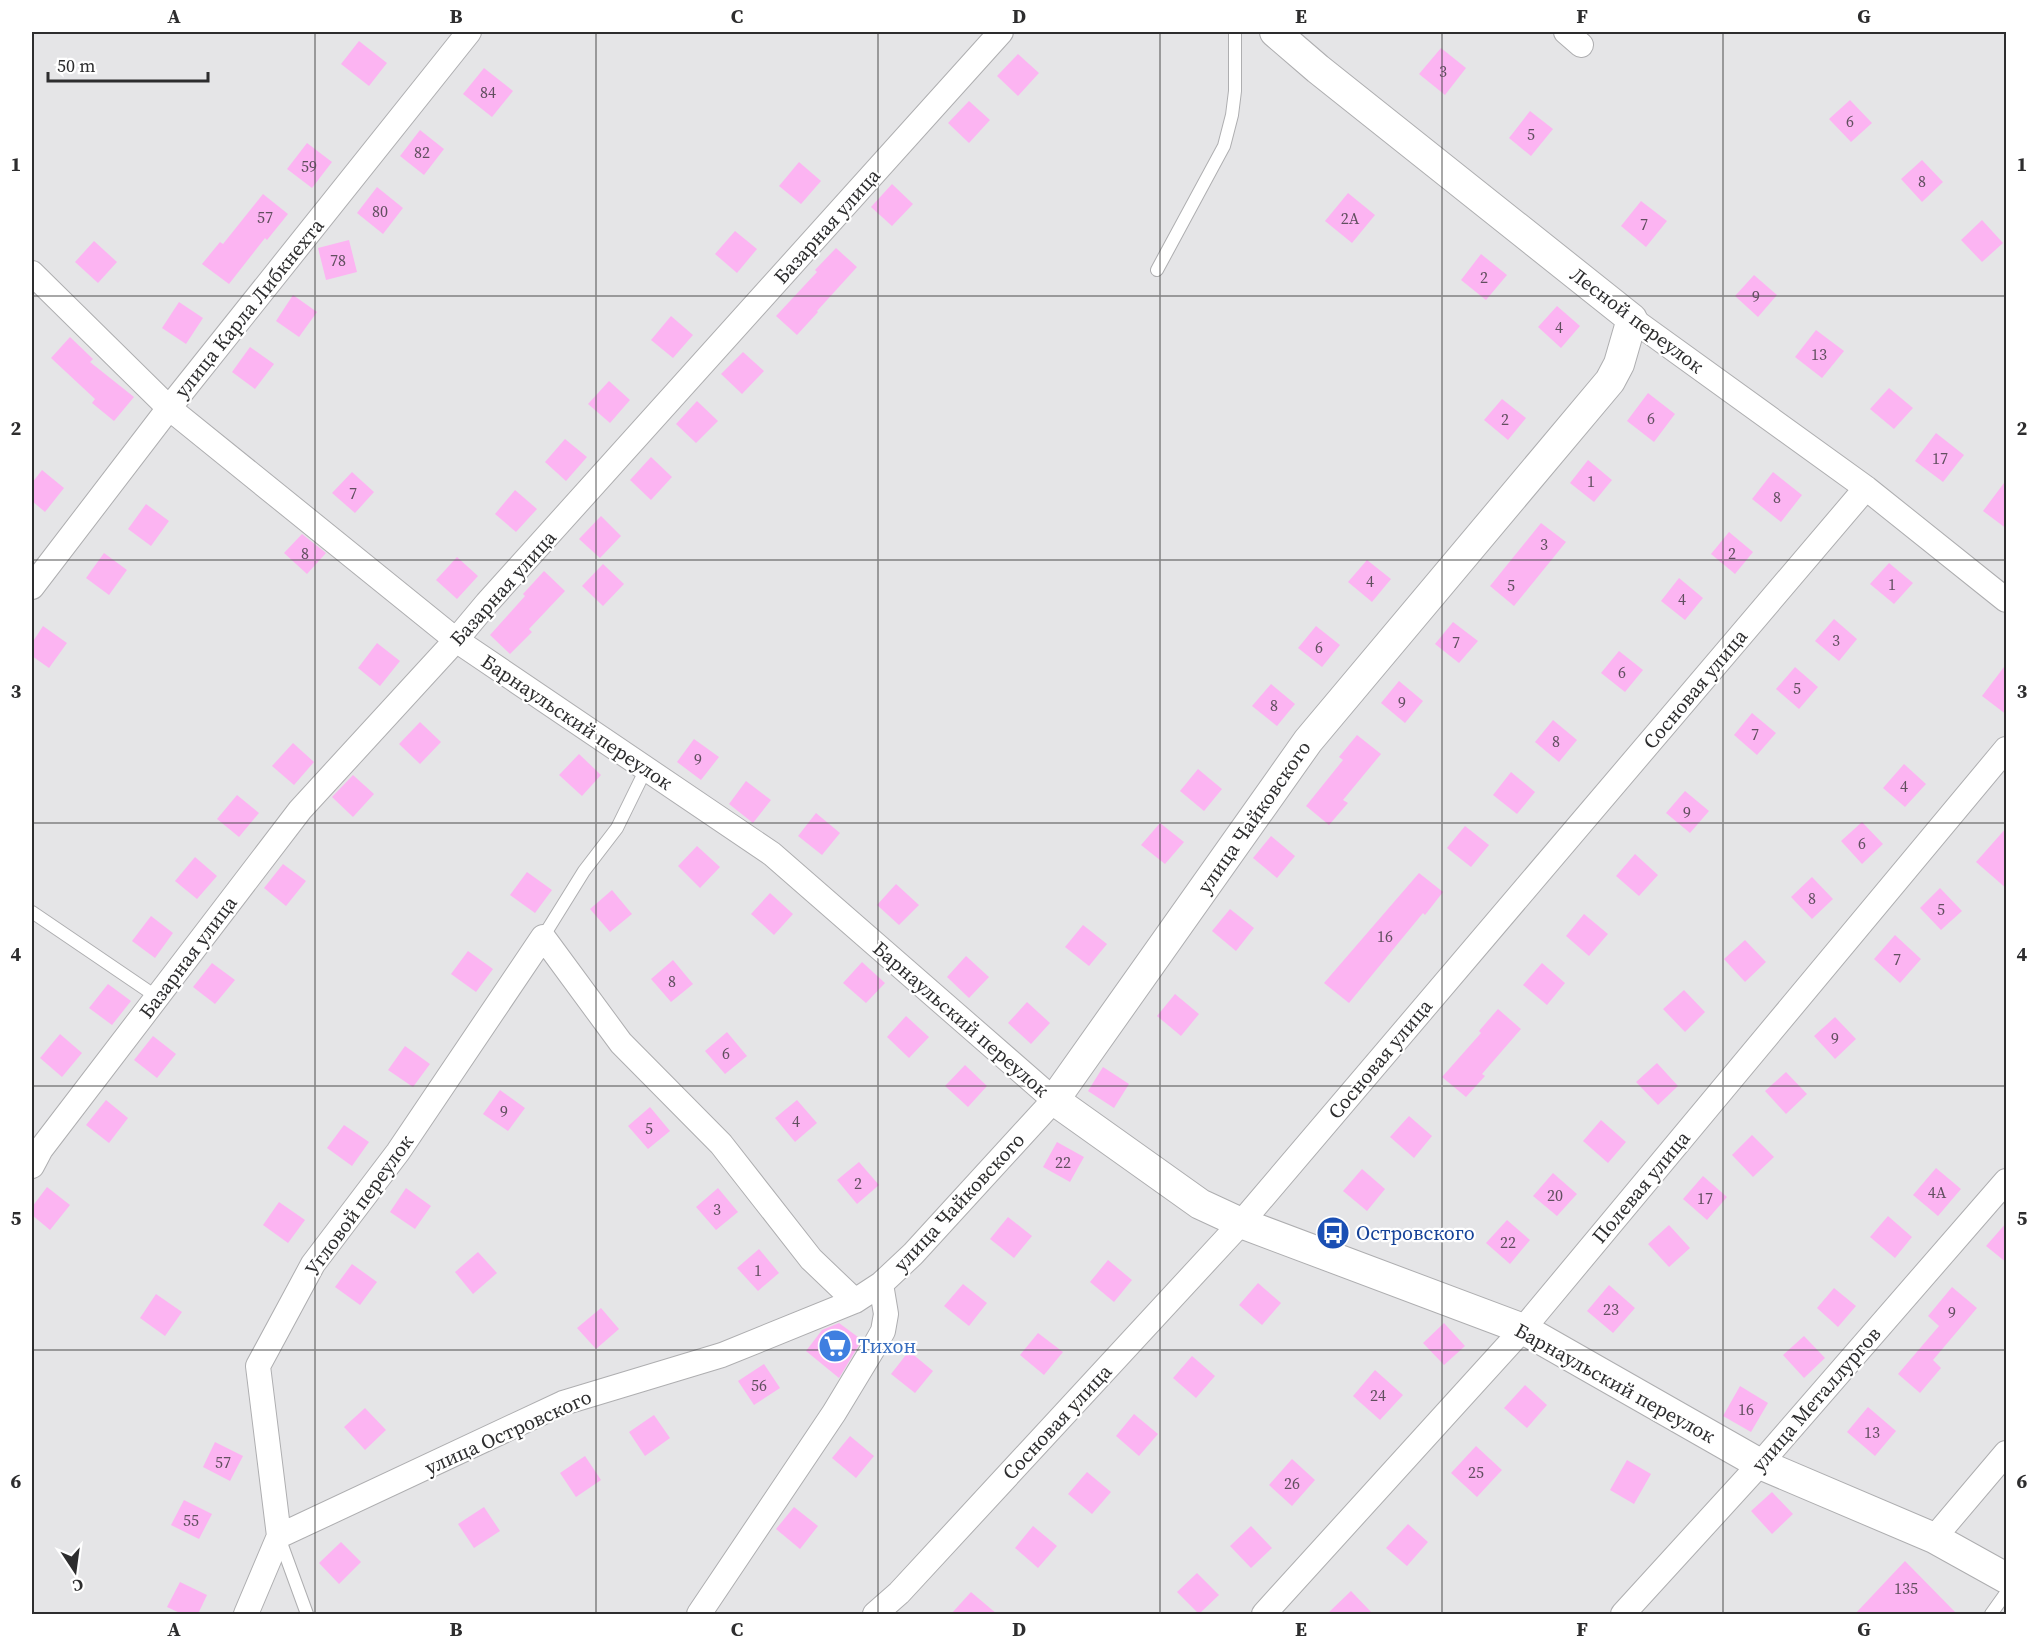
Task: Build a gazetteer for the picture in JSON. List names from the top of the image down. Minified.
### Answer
{"streets":{"street":["Базарная улица","улица Карла Либкнехта","Лесной переулок","Сосновая улица","Барнаульский переулок","улица Чайковского","Полевая улица","Угловой переулок","улица Металлургов","улица Островского"]},"crossings":[["Базарная улица","Барнаульский переулок"],["улица Карла Либкнехта","Барнаульский переулок"],["Лесной переулок","Сосновая улица"],["Лесной переулок","улица Чайковского"],["Сосновая улица","Барнаульский переулок"],["Барнаульский переулок","улица Чайковского"],["Барнаульский переулок","Полевая улица"],["Барнаульский переулок","Угловой переулок"],["Барнаульский переулок","улица Металлургов"],["улица Чайковского","улица Островского"],["Угловой переулок","улица Островского"]],"places":{"bus stop":["Островского"],"supermarket":["Тихон"]},"house_numbers":["3","84","6","5","82","59","8","80","57","2А","7","78","2","9","4","13","6","2","17","1","7","8","3","8","2","4","1","5","4","3","7","6","6","5","9","8","7","8","9","4","9","6","8","5","16","7","8","9","6","9","4","5","22","2","4А","20","17","3","22","1","23","9","56","24","16","13","57","25","26","55","135"],"scale_bar":"50 m","north":"bottom","grid":{"columns":["A","B","C","D","E","F","G"],"rows":["1","2","3","4","5","6"]}}
